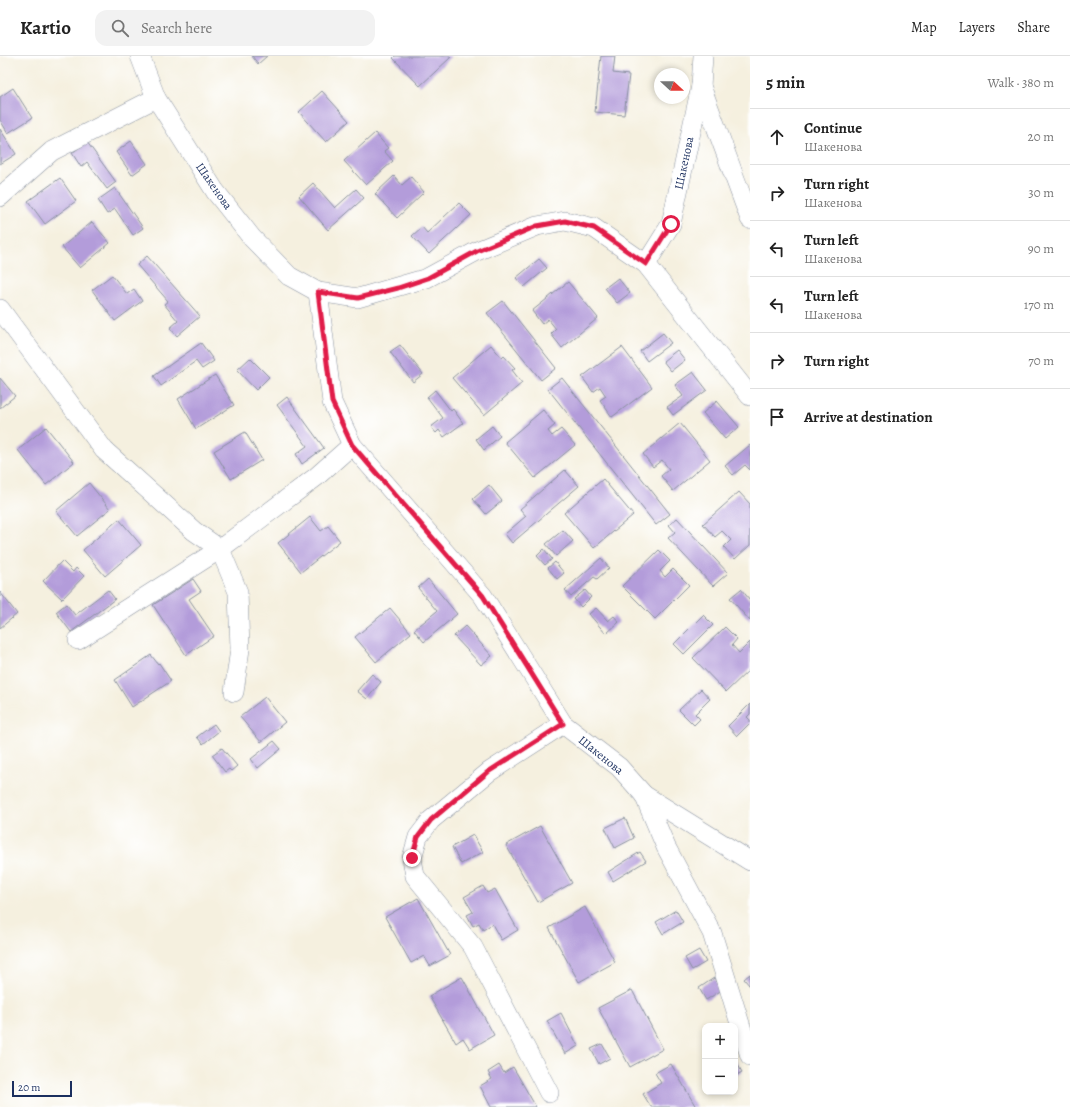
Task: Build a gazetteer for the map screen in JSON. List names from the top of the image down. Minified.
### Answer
{"streets":{"street":["Шакенова"]},"scale_bar":"20 m","north":"right","page":{"header":"Kartio","search":"Search here","nav":["Map","Layers","Share"],"heading":["5 min","Walk · 380 m"],"list":[["Continue","Шакенова","20 m"],["Turn right","Шакенова","30 m"],["Turn left","Шакенова","90 m"],["Turn left","Шакенова","170 m"],["Turn right","70 m"],"Arrive at destination"],"map_buttons":["+","−"],"scale":"20 m"}}
